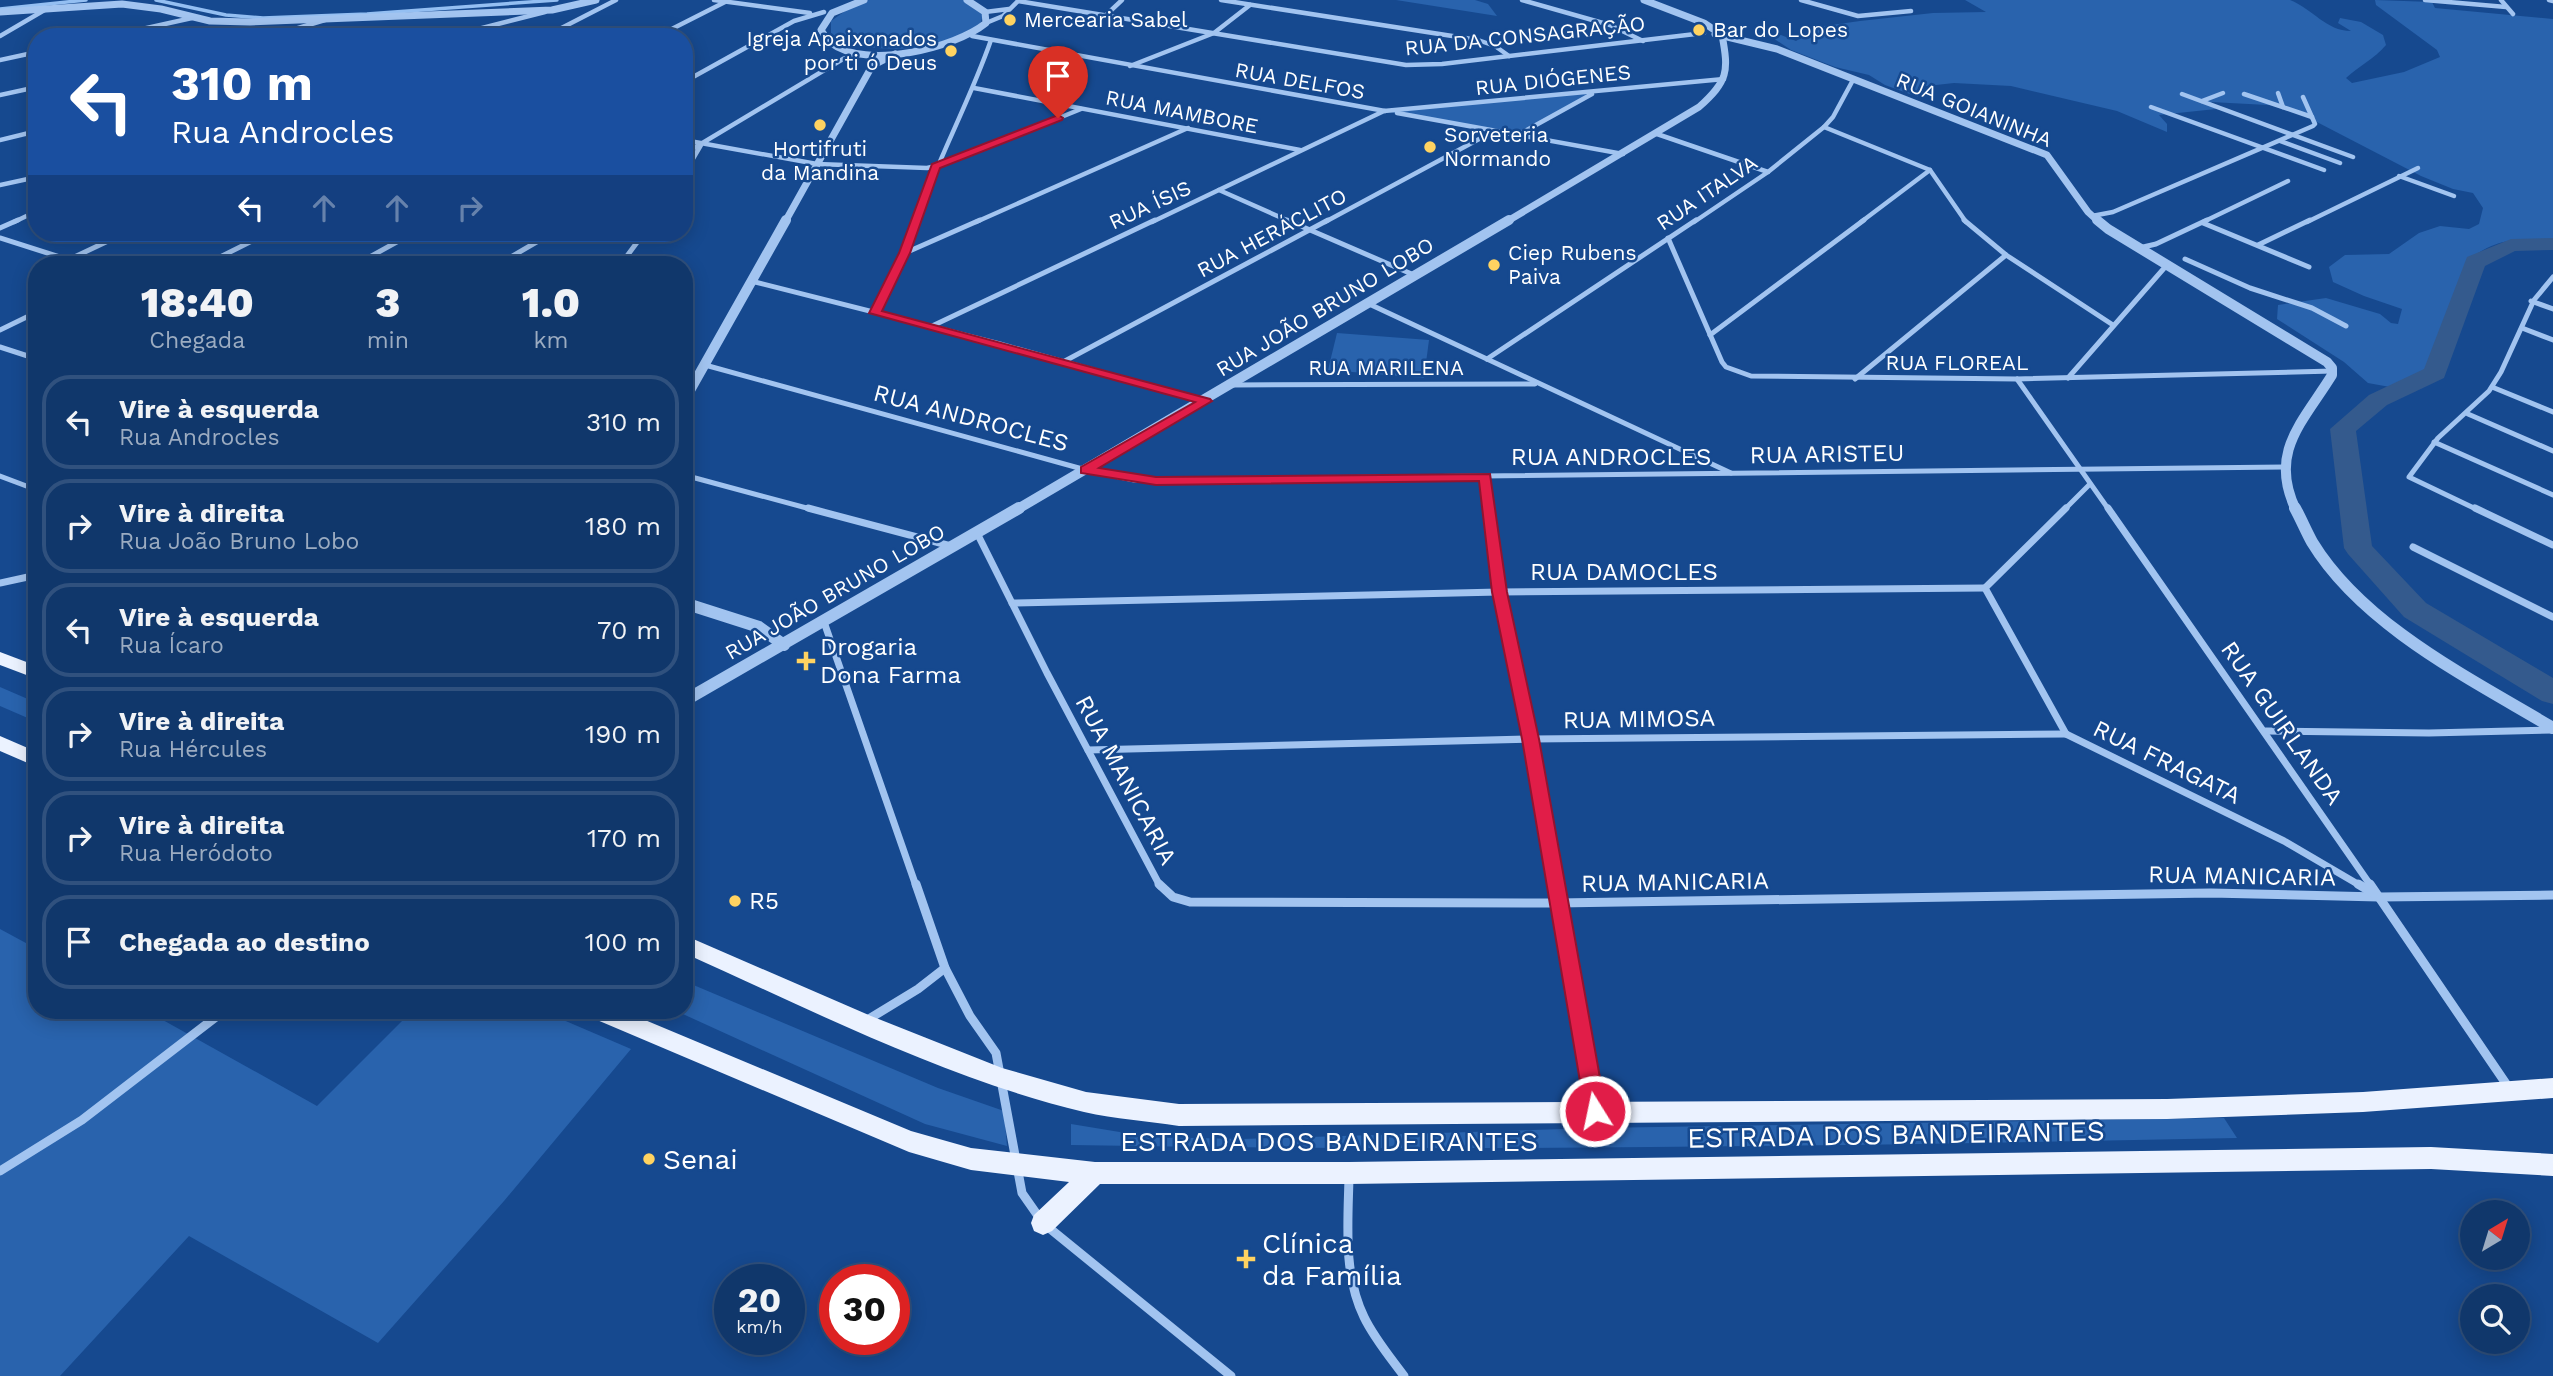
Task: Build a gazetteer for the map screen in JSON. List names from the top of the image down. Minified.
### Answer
{"streets":{"main road":["ESTRADA DOS BANDEIRANTES"],"street":["RUA DA CONSAGRAÇÃO","RUA DIÓGENES","RUA DELFOS","RUA GOIANINHA","RUA MAMBORE","RUA ITALVA","RUA ÍSIS","RUA HERÁCLITO","RUA JOÃO BRUNO LOBO","RUA FLOREAL","RUA MARILENA","RUA ANDROCLES","RUA ARISTEU","RUA DAMOCLES","RUA MIMOSA","RUA GUIRLANDA","RUA FRAGATA","RUA MANICARIA"]},"crossings":[["RUA DA CONSAGRAÇÃO","RUA GOIANINHA"],["RUA DIÓGENES","RUA DELFOS"],["RUA DIÓGENES","RUA ÍSIS"],["RUA DIÓGENES","RUA JOÃO BRUNO LOBO"],["RUA DELFOS","RUA ÍSIS"],["RUA DELFOS","RUA HERÁCLITO"],["RUA DELFOS","RUA JOÃO BRUNO LOBO"],["RUA GOIANINHA","RUA ITALVA"],["RUA GOIANINHA","RUA FLOREAL"],["RUA MAMBORE","RUA ÍSIS"],["RUA ITALVA","RUA FLOREAL"],["RUA ITALVA","RUA ARISTEU"],["RUA JOÃO BRUNO LOBO","RUA MARILENA"],["RUA JOÃO BRUNO LOBO","RUA ANDROCLES"],["RUA JOÃO BRUNO LOBO","RUA ARISTEU"],["RUA JOÃO BRUNO LOBO","RUA MANICARIA"],["RUA FLOREAL","RUA GUIRLANDA"],["RUA MARILENA","RUA ARISTEU"],["RUA ANDROCLES","RUA ARISTEU"],["RUA ARISTEU","RUA GUIRLANDA"],["RUA DAMOCLES","RUA FRAGATA"],["RUA DAMOCLES","RUA MANICARIA"],["RUA MIMOSA","RUA FRAGATA"],["RUA MIMOSA","RUA MANICARIA"],["RUA GUIRLANDA","RUA FRAGATA"],["RUA GUIRLANDA","RUA MANICARIA"],["RUA GUIRLANDA","ESTRADA DOS BANDEIRANTES"],["RUA FRAGATA","RUA MANICARIA"]],"places":{"other":["Mercearia Sabel","Bar do Lopes","Igreja Apaixonados por ti ó Deus","Hortifruti da Mandina","Sorveteria Normando","Ciep Rubens Paiva","R5","Senai"],"health":["Drogaria Dona Farma","Clínica da Família"]},"north":"top right","page":{"turn":["310 m","Rua Androcles"],"eta":["18:40","Chegada","3","min","1.0","km"],"list":[{"name":"Vire à esquerda","note":"Rua Androcles","value":"310 m"},{"name":"Vire à direita","note":"Rua João Bruno Lobo","value":"180 m"},{"name":"Vire à esquerda","note":"Rua Ícaro","value":"70 m"},{"name":"Vire à direita","note":"Rua Hércules","value":"190 m"},{"name":"Vire à direita","note":"Rua Heródoto","value":"170 m"},{"name":"Chegada ao destino","value":"100 m"}],"speed":"20 km/h","limit":"30"}}
